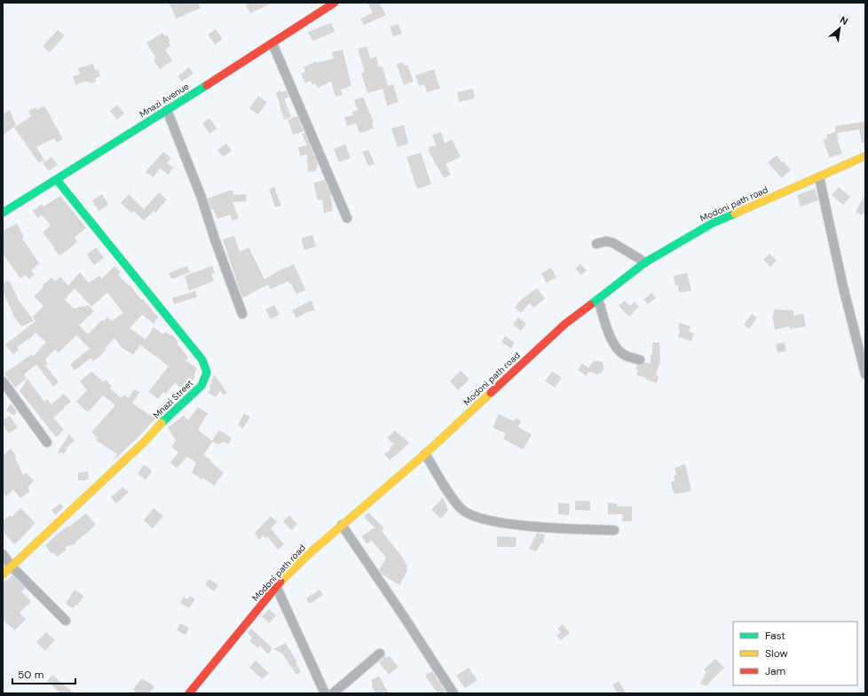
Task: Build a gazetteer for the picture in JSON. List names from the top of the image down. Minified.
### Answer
{"streets":{"street":["Mnazi Avenue","Modoni path road","Mnazi Street"]},"crossings":[["Mnazi Avenue","Mnazi Street"]],"legend":["Fast","Slow","Jam"],"scale_bar":"50 m","north":"top right"}
